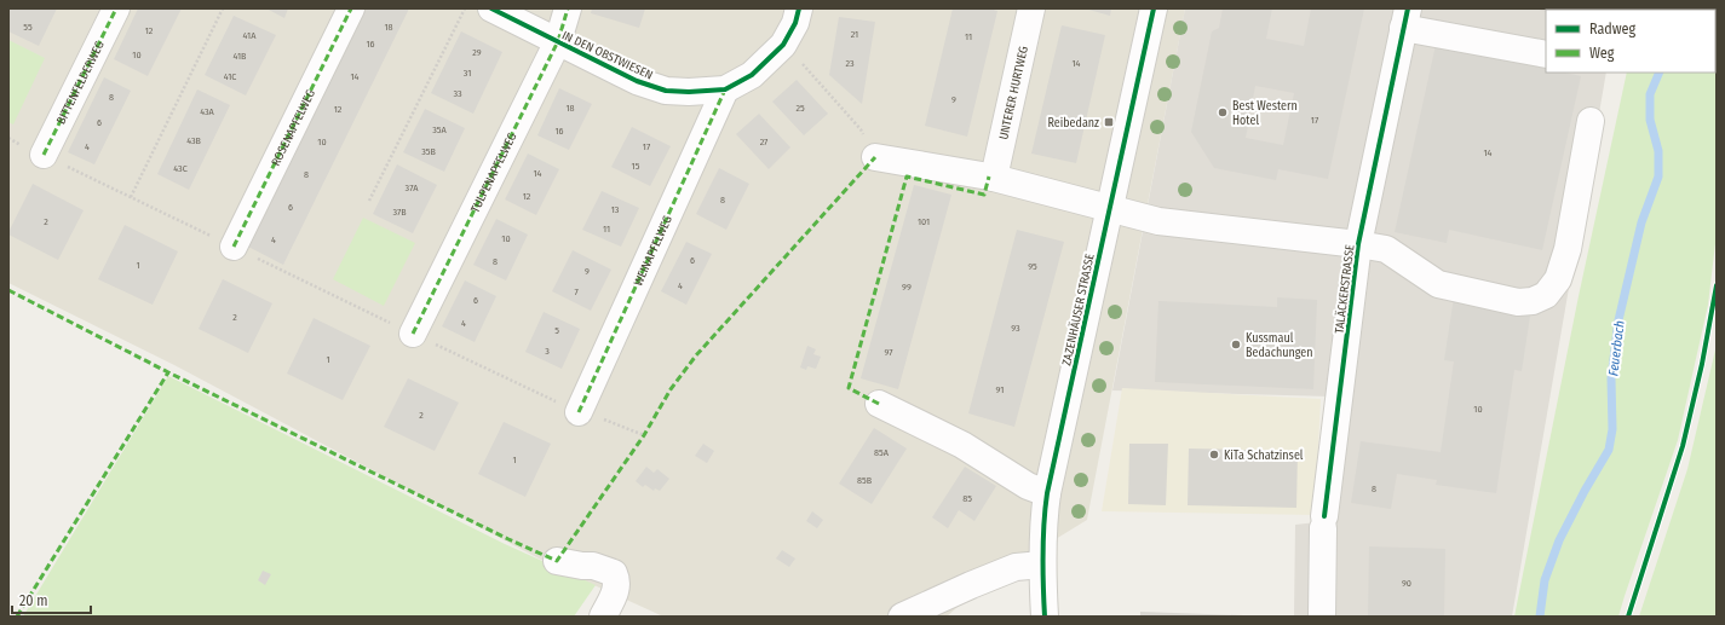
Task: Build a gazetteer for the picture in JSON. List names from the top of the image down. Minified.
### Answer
{"streets":{"street":["IN DEN OBSTWIESEN","BITTENFELDERWEG","UNTERER HURTWEG","ROSENAPFELWEG","TULPENAPFELWEG","WEINAPFELWEG","TALÄCKERSTRASSE","ZAZENHÄUSER STRASSE"]},"crossings":[["IN DEN OBSTWIESEN","TULPENAPFELWEG"],["IN DEN OBSTWIESEN","WEINAPFELWEG"],["TALÄCKERSTRASSE","ZAZENHÄUSER STRASSE"]],"water":["Feuerbach"],"places":{"other":["Best Western Hotel","Kussmaul Bedachungen","KiTa Schatzinsel"],"transit":["Reibedanz"]},"house_numbers":["55","18","12","21","41A","11","16","29","10","41B","23","14","31","41C","14","33","8","9","18","25","12","43A","17","6","35A","16","43B","10","27","4","17","35B","14","15","43C","14","8","37A","12","8","6","13","37B","2","101","11","10","4","6","8","1","95","9","4","99","7","6","2","4","93","5","3","97","1","91","10","2","85A","1","85B","8","85","90"],"legend":["Radweg","Weg"],"scale_bar":"20 m"}
